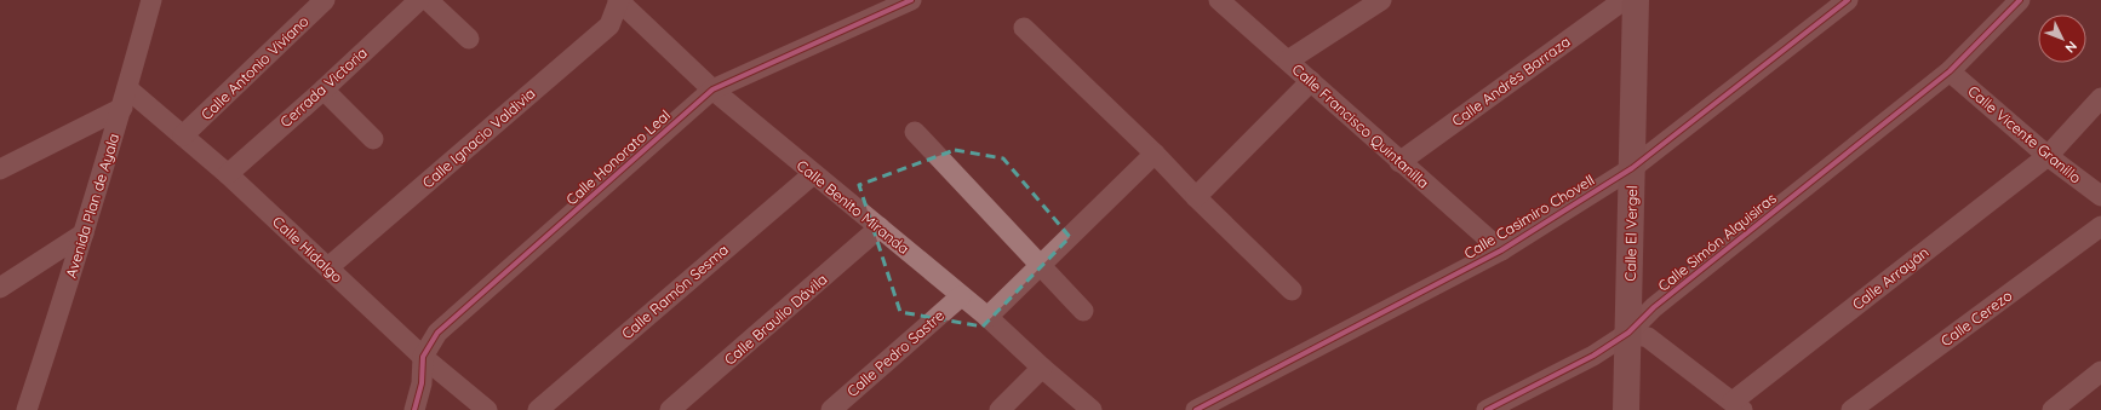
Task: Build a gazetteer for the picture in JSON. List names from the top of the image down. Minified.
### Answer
{"streets":{"street":["Calle Antonio Viviano","Calle Andrés Barraza","Cerrada Victoria","Calle Francisco Quintanilla","Calle Vicente Granillo","Calle Ignacio Valdivia","Calle Honorato Leal","Avenida Plan de Ayala","Calle Benito Miranda","Calle Casimiro Chovell","Calle El Vergel","Calle Simón Alquisiras","Calle Hidalgo","Calle Arrayán","Calle Ramón Sesma","Calle Cerezo","Calle Braulio Dávila","Calle Pedro Sastre"]},"crossings":[["Calle Antonio Viviano","Calle Hidalgo"],["Calle Andrés Barraza","Calle Francisco Quintanilla"],["Cerrada Victoria","Calle Hidalgo"],["Calle Francisco Quintanilla","Calle Casimiro Chovell"],["Calle Vicente Granillo","Calle Simón Alquisiras"],["Calle Vicente Granillo","Calle Arrayán"],["Calle Ignacio Valdivia","Calle Benito Miranda"],["Calle Ignacio Valdivia","Calle Hidalgo"],["Calle Honorato Leal","Calle Benito Miranda"],["Calle Honorato Leal","Calle Hidalgo"],["Avenida Plan de Ayala","Calle Hidalgo"],["Calle Benito Miranda","Calle Ramón Sesma"],["Calle Benito Miranda","Calle Braulio Dávila"],["Calle Benito Miranda","Calle Pedro Sastre"],["Calle Casimiro Chovell","Calle El Vergel"],["Calle El Vergel","Calle Simón Alquisiras"]],"north":"bottom right"}
